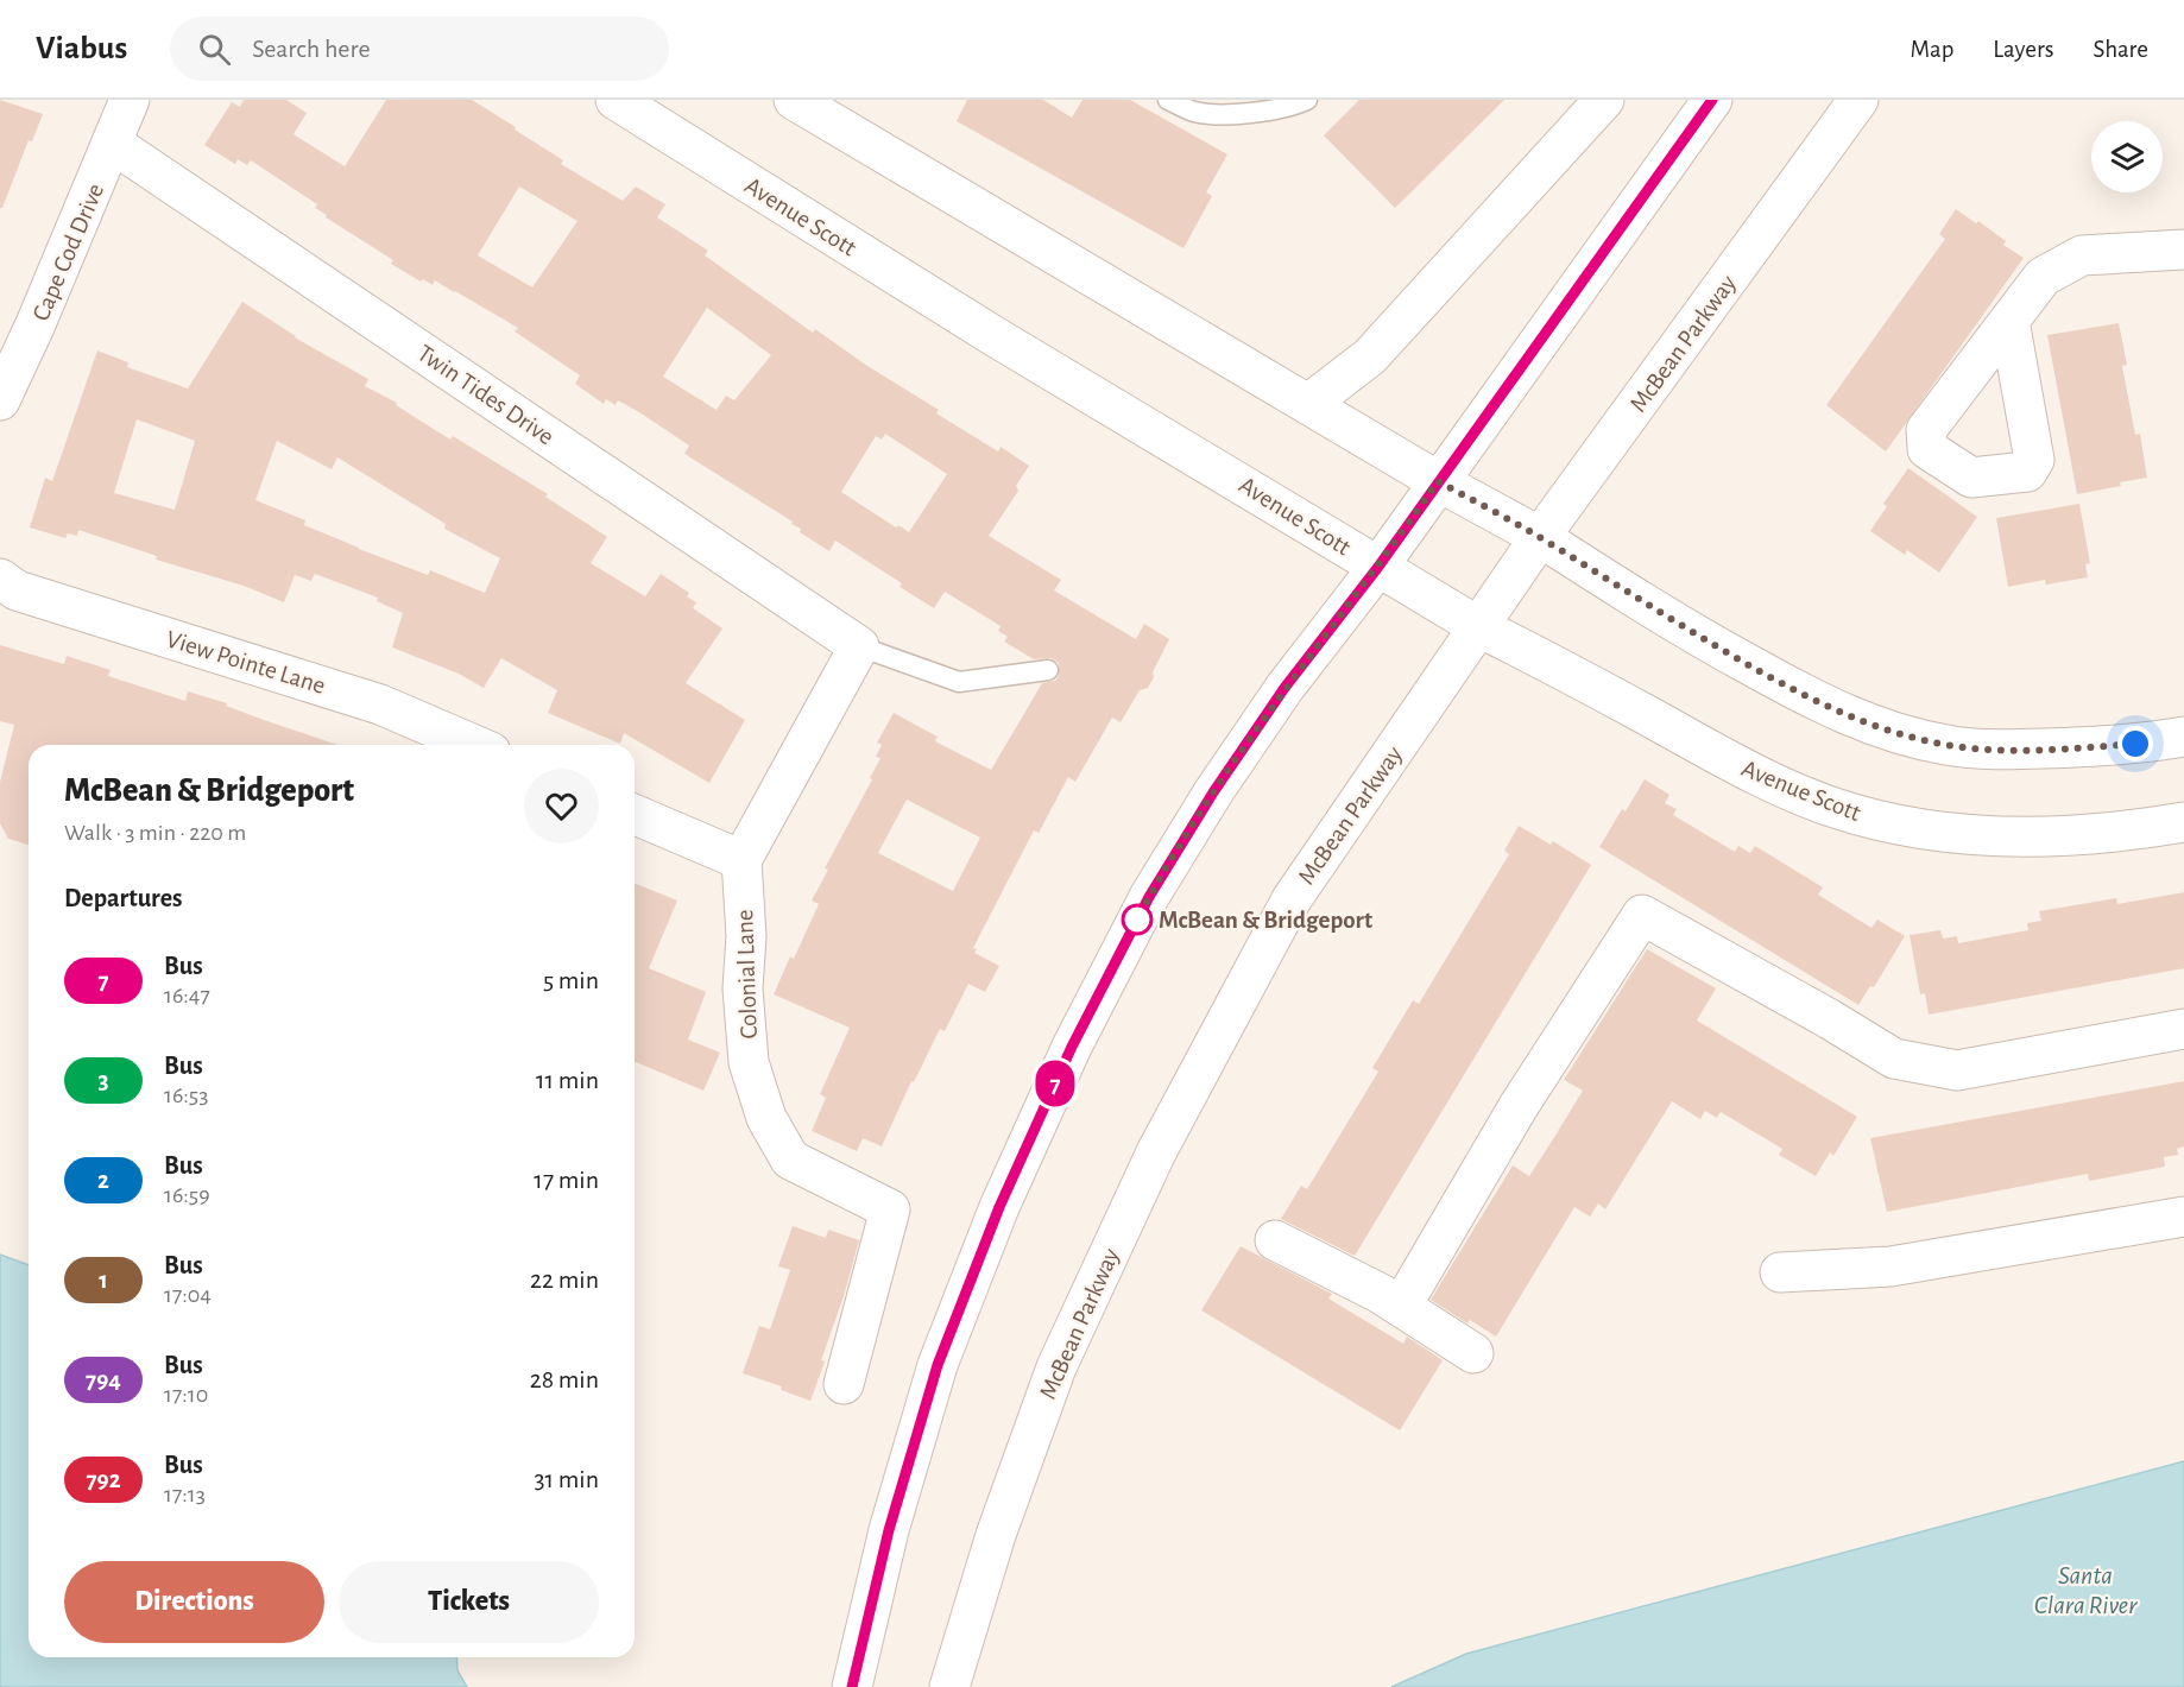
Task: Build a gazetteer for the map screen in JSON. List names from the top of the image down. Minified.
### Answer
{"streets":{"street":["Avenue Scott","Cape Cod Drive","McBean Parkway","Twin Tides Drive","View Pointe Lane","Colonial Lane"]},"crossings":[["Avenue Scott","McBean Parkway"],["Cape Cod Drive","Twin Tides Drive"]],"water":["Santa Clara River"],"places":["McBean & Bridgeport"],"lines":["bus line 7"],"page":{"header":"Viabus","search":"Search here","nav":["Map","Layers","Share"],"on_map":"7","heading":[["McBean & Bridgeport","Walk · 3 min · 220 m"],"Departures"],"list":[{"mark":"7","name":"Bus","note":"16:47","value":"5 min"},{"mark":"3","name":"Bus","note":"16:53","value":"11 min"},{"mark":"2","name":"Bus","note":"16:59","value":"17 min"},{"mark":"1","name":"Bus","note":"17:04","value":"22 min"},{"mark":"794","name":"Bus","note":"17:10","value":"28 min"},{"mark":"792","name":"Bus","note":"17:13","value":"31 min"}],"buttons":["Directions","Tickets"]}}
